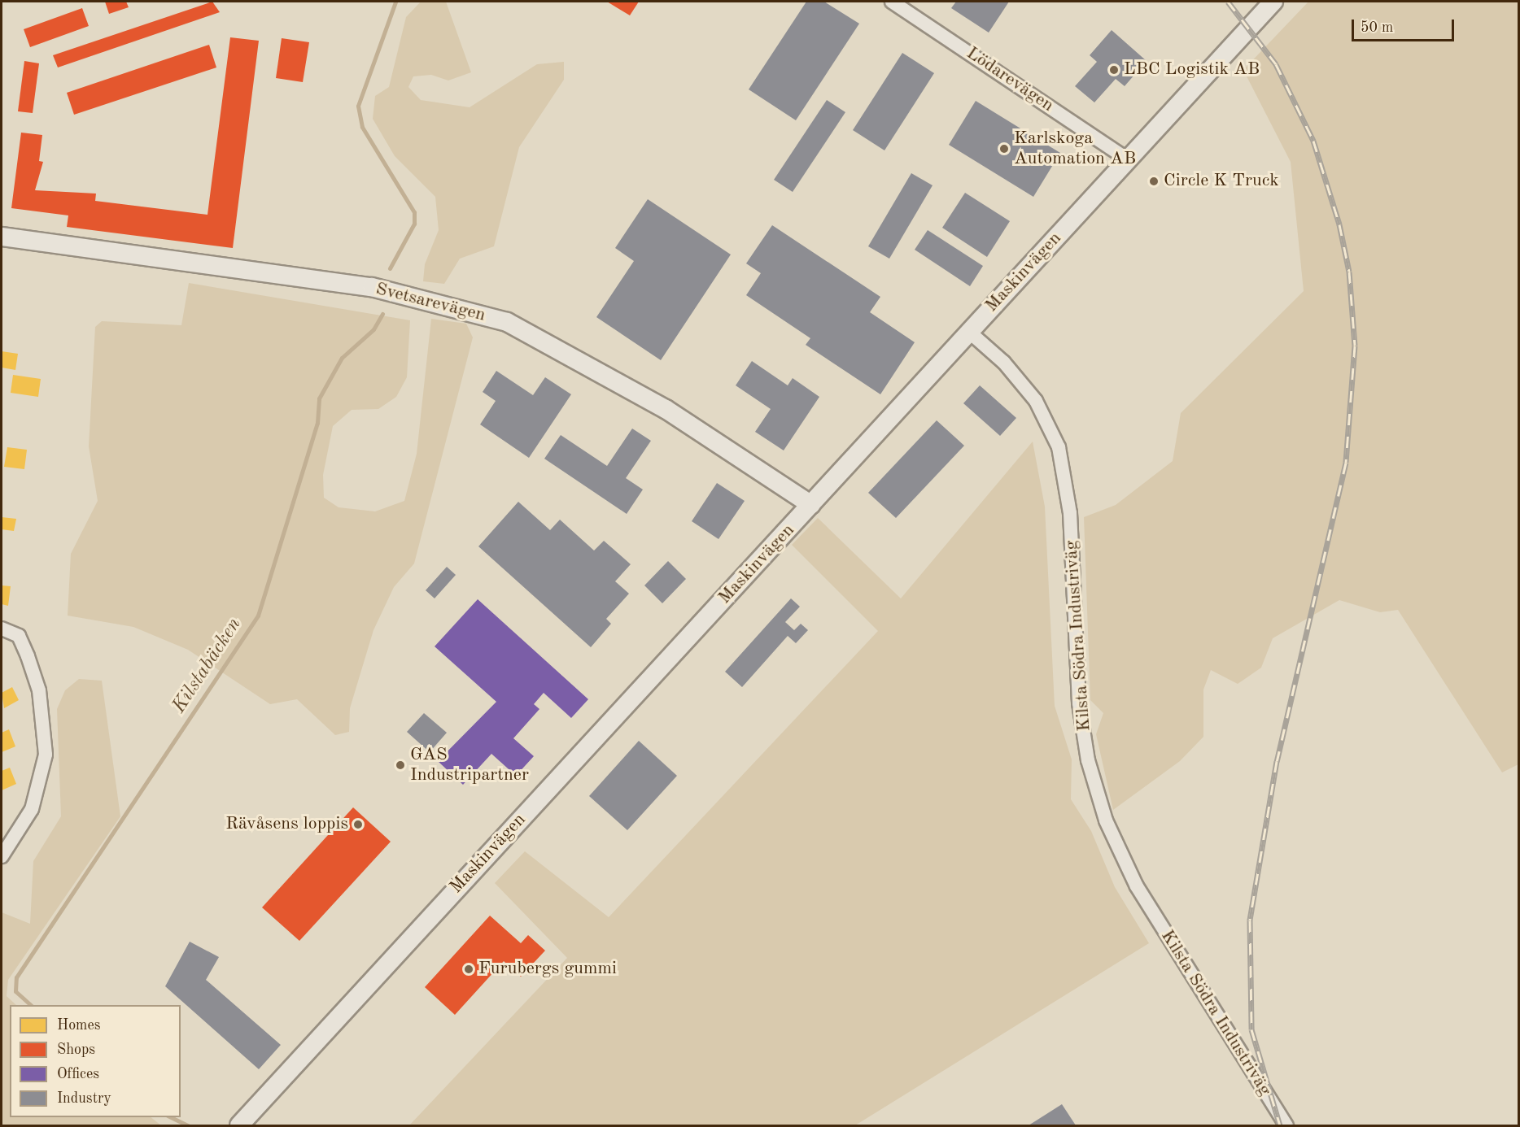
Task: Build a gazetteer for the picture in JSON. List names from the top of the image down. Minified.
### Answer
{"streets":{"street":["Lödarevägen","Maskinvägen","Svetsarevägen","Kilsta Södra Industriväg"]},"crossings":[["Lödarevägen","Maskinvägen"],["Maskinvägen","Svetsarevägen"],["Maskinvägen","Kilsta Södra Industriväg"]],"water":["Kilstabäcken"],"places":["LBC Logistik AB","Karlskoga Automation AB","Circle K Truck","GAS Industripartner","Rävåsens loppis","Furubergs gummi"],"legend":["Homes","Shops","Offices","Industry"],"scale_bar":"50 m"}
